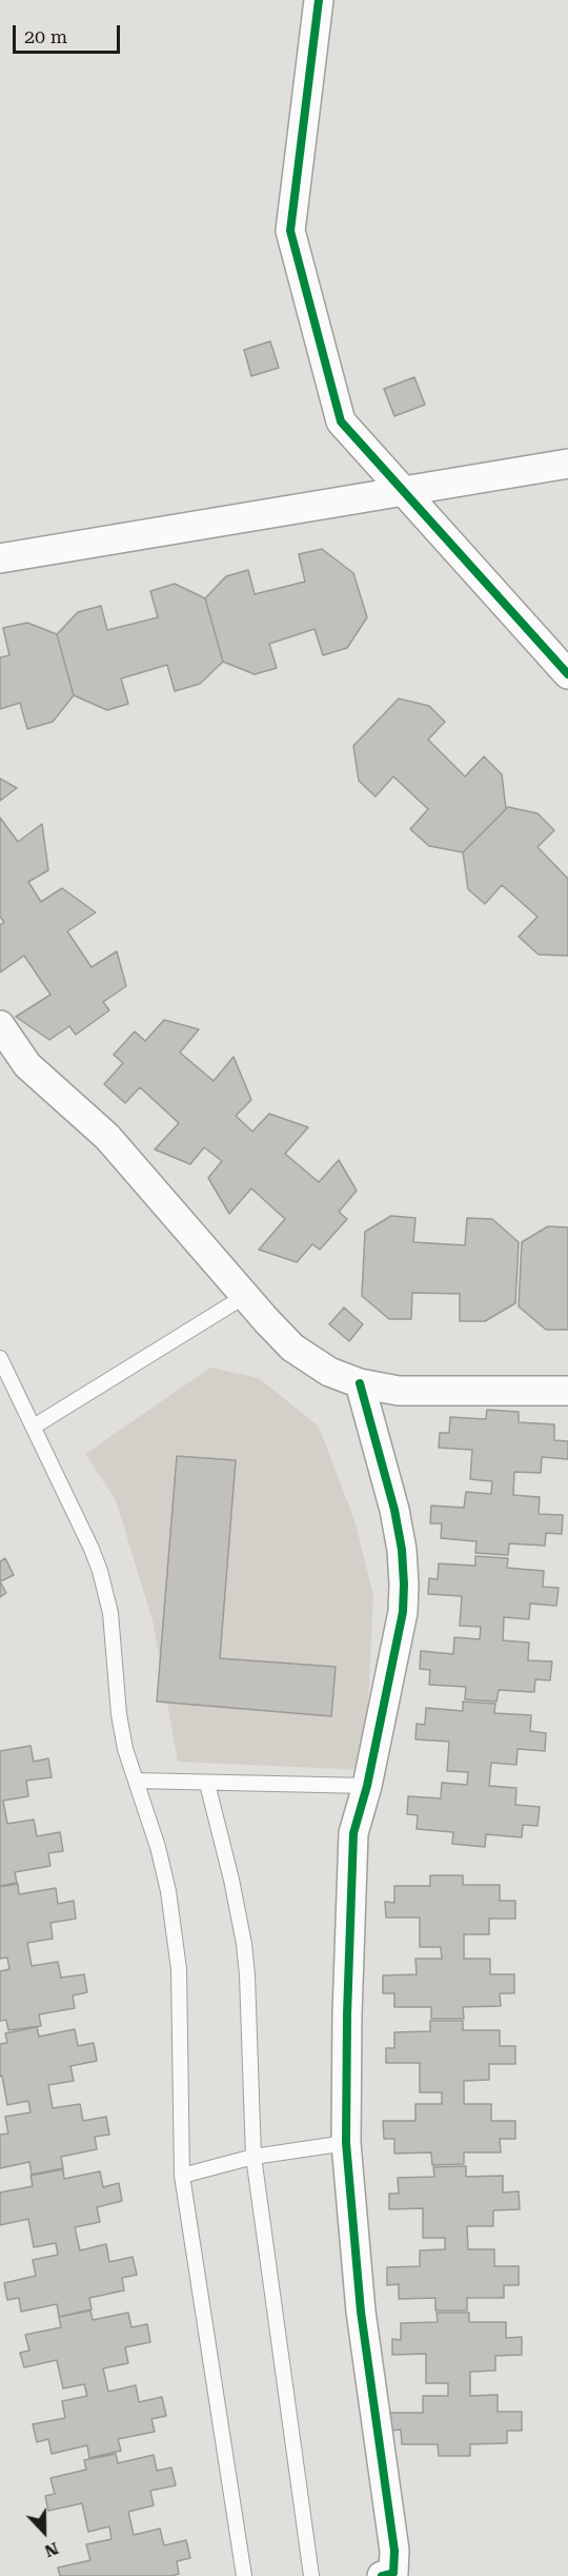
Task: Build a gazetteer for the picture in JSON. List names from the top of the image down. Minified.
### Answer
{"scale_bar":"20 m","north":"bottom"}
